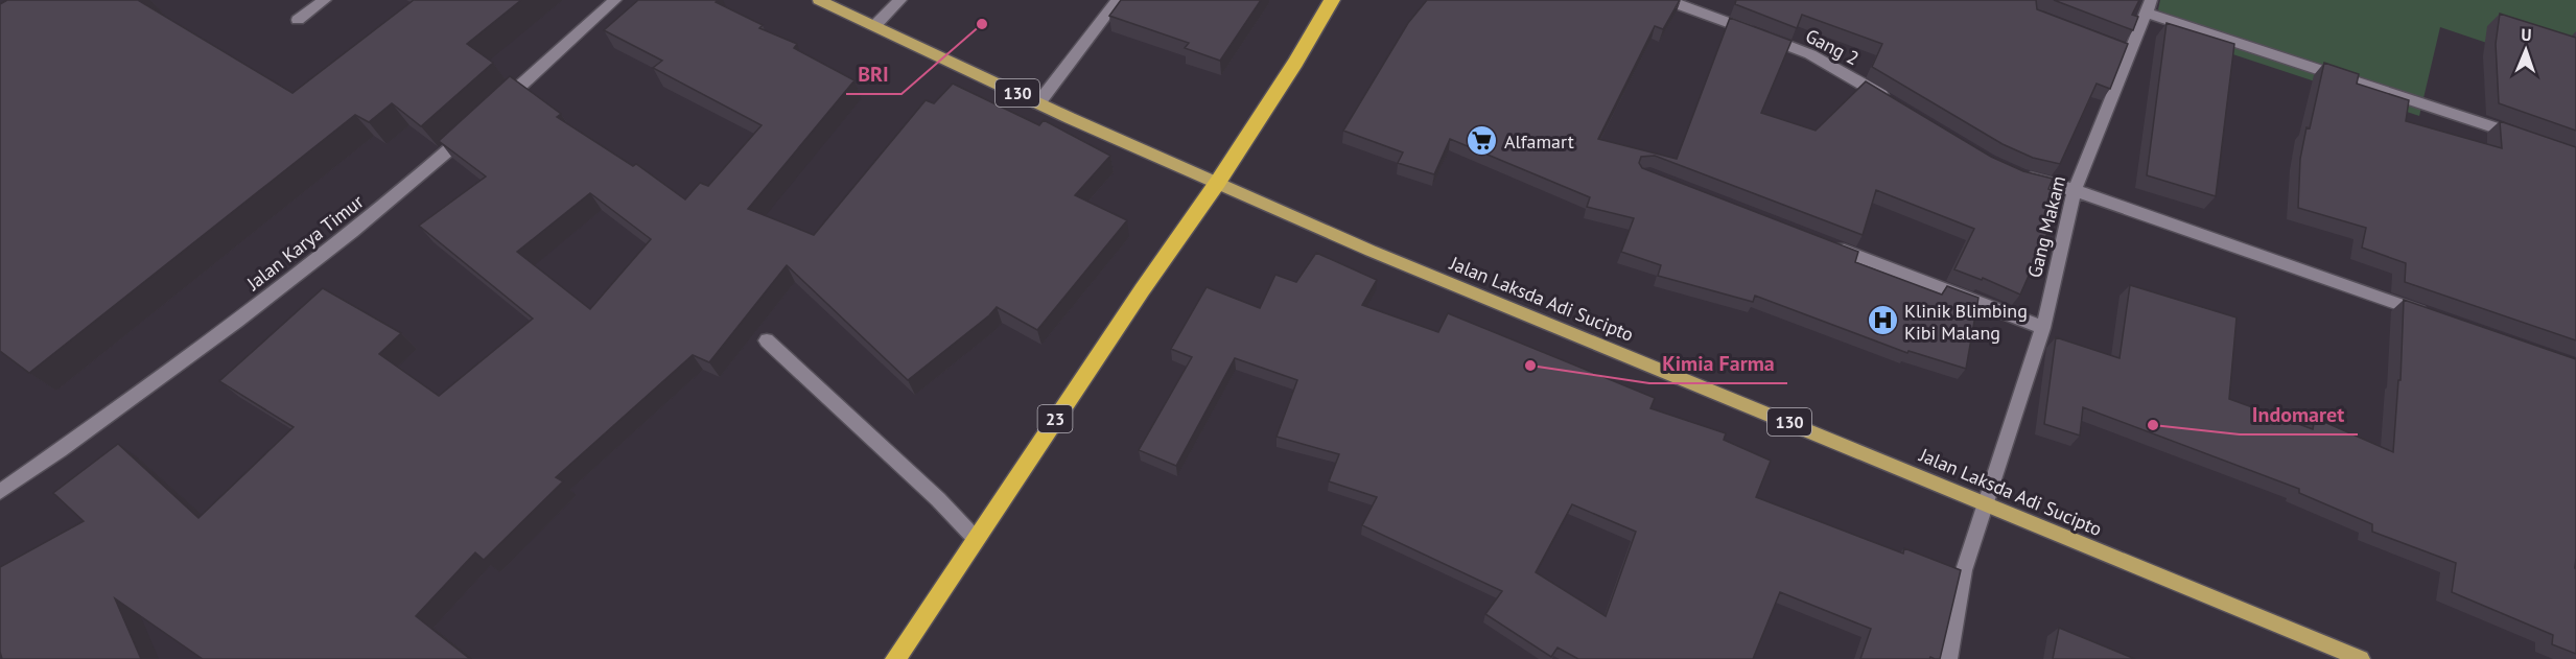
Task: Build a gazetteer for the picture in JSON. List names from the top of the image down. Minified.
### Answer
{"streets":{"highway":["23"],"main road":["130","Jalan Laksda Adi Sucipto"],"street":["Gang 2","Gang Makam","Jalan Karya Timur"]},"crossings":[["Gang Makam","Jalan Laksda Adi Sucipto"],["Jalan Laksda Adi Sucipto","23"]],"places":{"other":["BRI","Kimia Farma","Indomaret"],"supermarket":["Alfamart"],"hospital":["Klinik Blimbing Kibi Malang"]},"north":"top"}
